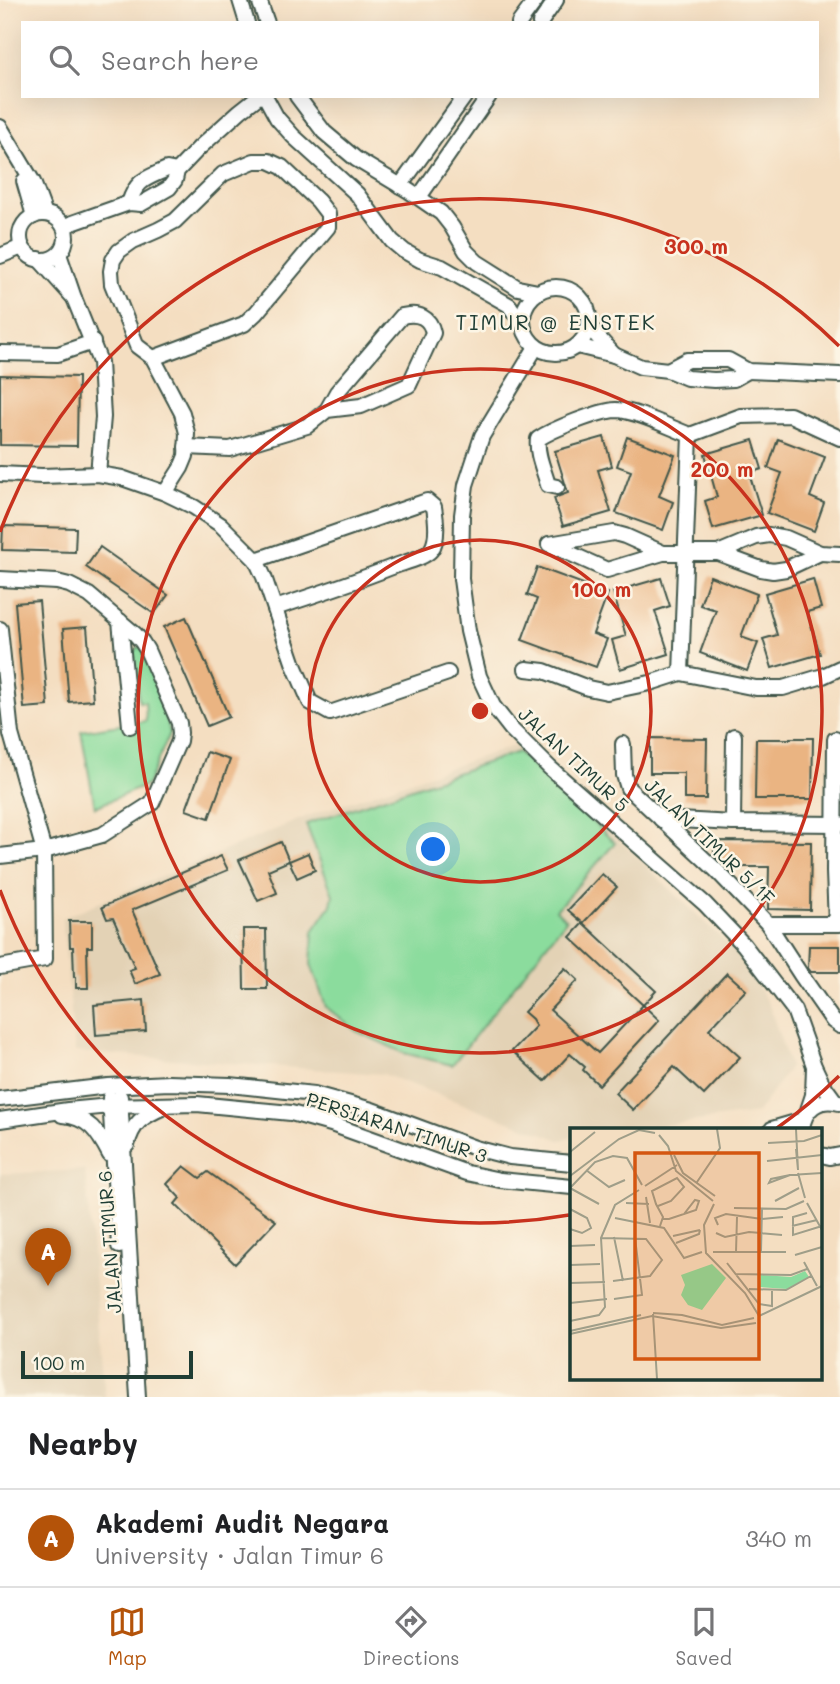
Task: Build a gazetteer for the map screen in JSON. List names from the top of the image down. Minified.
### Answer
{"streets":{"street":["JALAN TIMUR 5","JALAN TIMUR 5/1F","PERSIARAN TIMUR 3","JALAN TIMUR 6"]},"crossings":[["PERSIARAN TIMUR 3","JALAN TIMUR 6"]],"districts":["TIMUR @ ENSTEK"],"scale_bar":"100 m","page":{"search":"Search here","pins":"A","scale":"100 m","heading":"Nearby","list":[{"mark":"A","name":"Akademi Audit Negara","note":"University · Jalan Timur 6","value":"340 m"}],"nav":["Map","Directions","Saved"]},"rings":["300 m","200 m","100 m"]}
